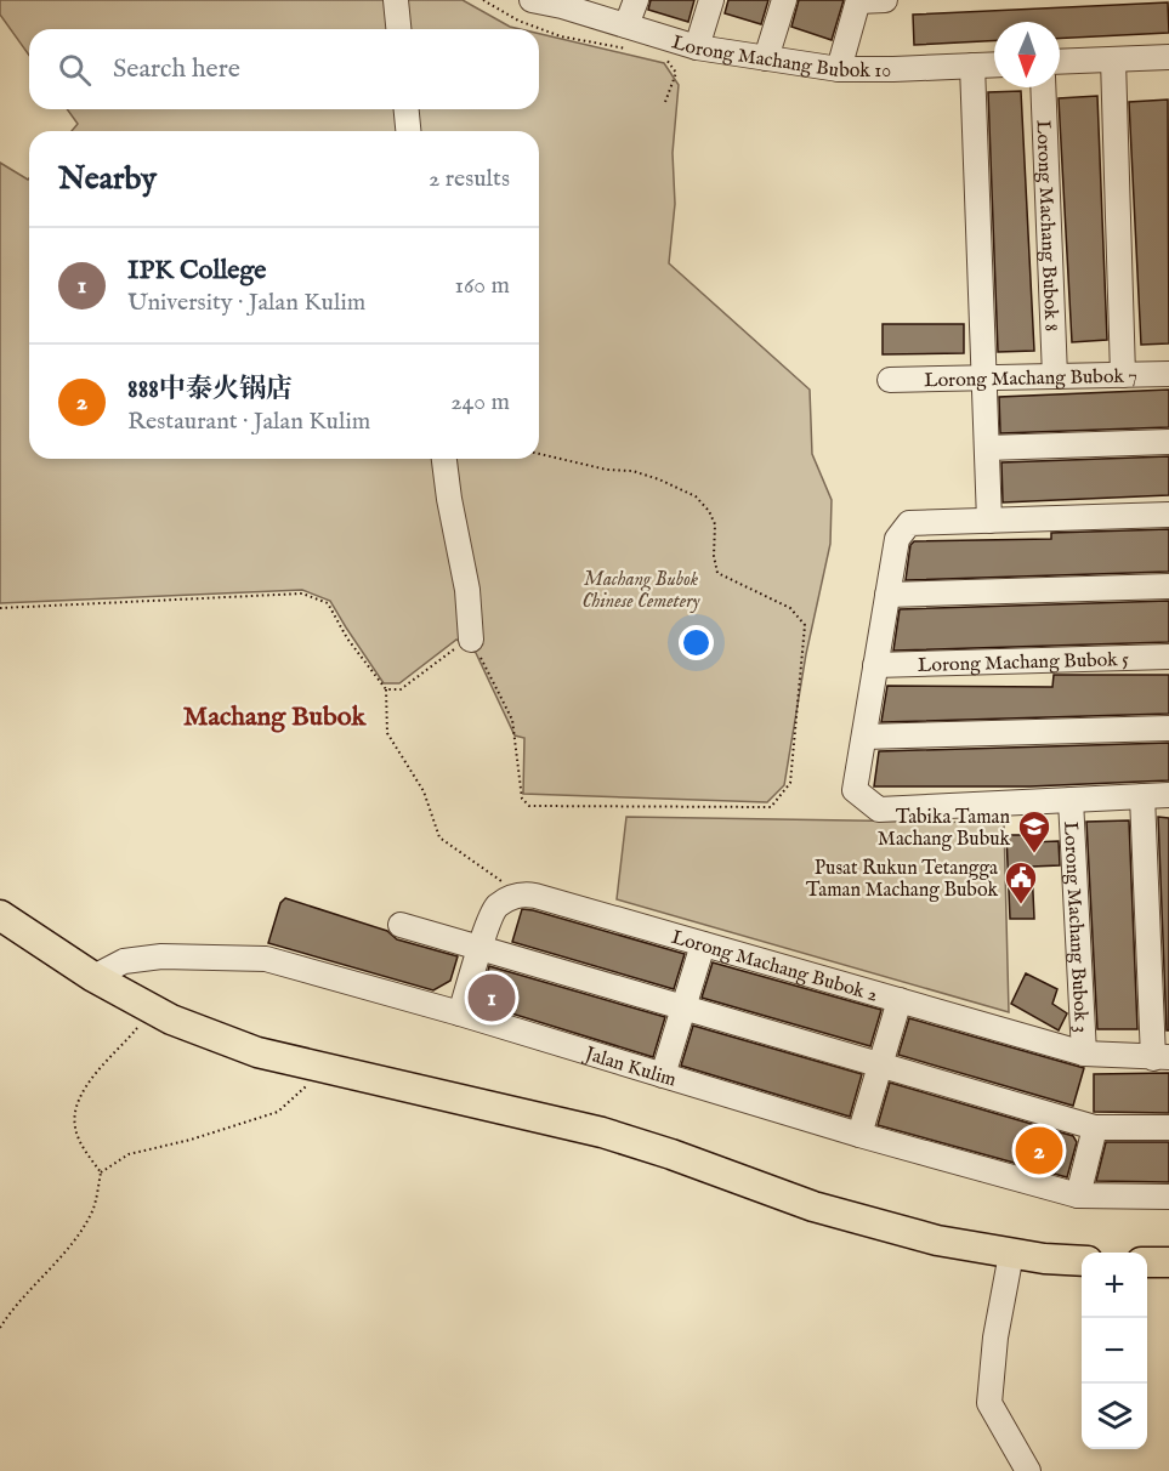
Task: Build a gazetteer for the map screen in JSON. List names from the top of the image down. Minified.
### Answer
{"streets":{"street":["Lorong Machang Bubok 10","Lorong Machang Bubok 8","Lorong Machang Bubok 7","Lorong Machang Bubok 5","Lorong Machang Bubok 3","Lorong Machang Bubok 2","Jalan Kulim"]},"crossings":[["Lorong Machang Bubok 8","Lorong Machang Bubok 7"],["Lorong Machang Bubok 3","Lorong Machang Bubok 2"]],"districts":["Machang Bubok"],"parks":["Machang Bubok Chinese Cemetery"],"places":{"school or university":["Tabika Taman Machang Bubuk"],"public building":["Pusat Rukun Tetangga Taman Machang Bubok"]},"north":"bottom","page":{"search":"Search here","heading":["Nearby","2 results"],"list":[{"mark":"1","name":"IPK College","note":"University · Jalan Kulim","value":"160 m"},{"mark":"2","name":"888中泰火锅店","note":"Restaurant · Jalan Kulim","value":"240 m"}],"pins":["1","2"],"map_buttons":["+","−"]}}
